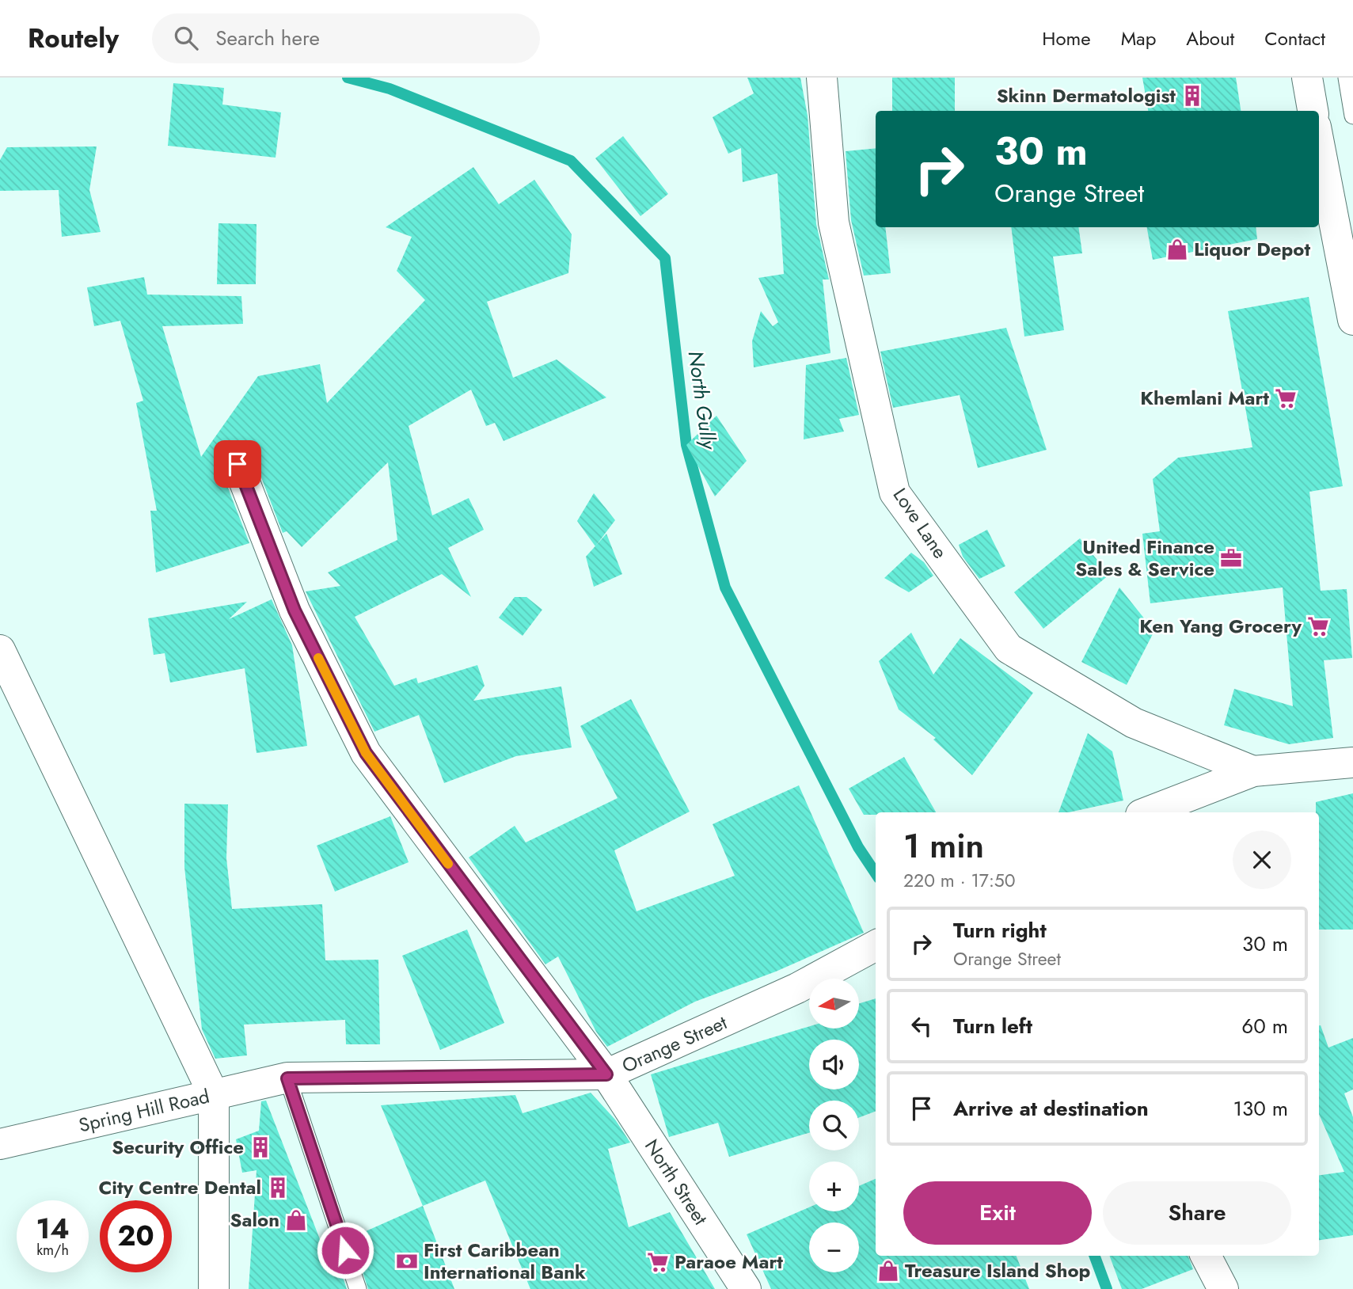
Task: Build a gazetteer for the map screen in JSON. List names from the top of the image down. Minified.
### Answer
{"streets":{"street":["Love Lane","Orange Street","Spring Hill Road","North Street"]},"crossings":[["Orange Street","Spring Hill Road"],["Orange Street","North Street"]],"water":["North Gully"],"places":{"building":["Skinn Dermatologist","Security Office","City Centre Dental"],"shop":["Liquor Depot","Salon","Treasure Island Shop"],"supermarket":["Khemlani Mart","Ken Yang Grocery","Paraoe Mart"],"office":["United Finance Sales & Service"],"bank":["First Caribbean International Bank"]},"north":"left","page":{"header":"Routely","search":"Search here","nav":["Home","Map","About","Contact"],"turn":["30 m","Orange Street"],"heading":["1 min","220 m · 17:50"],"list":[{"name":"Turn right","note":"Orange Street","value":"30 m"},{"name":"Turn left","value":"60 m"},{"name":"Arrive at destination","value":"130 m"}],"map_buttons":["+","−"],"buttons":["Exit","Share"],"speed":"14 km/h","limit":"20"}}
